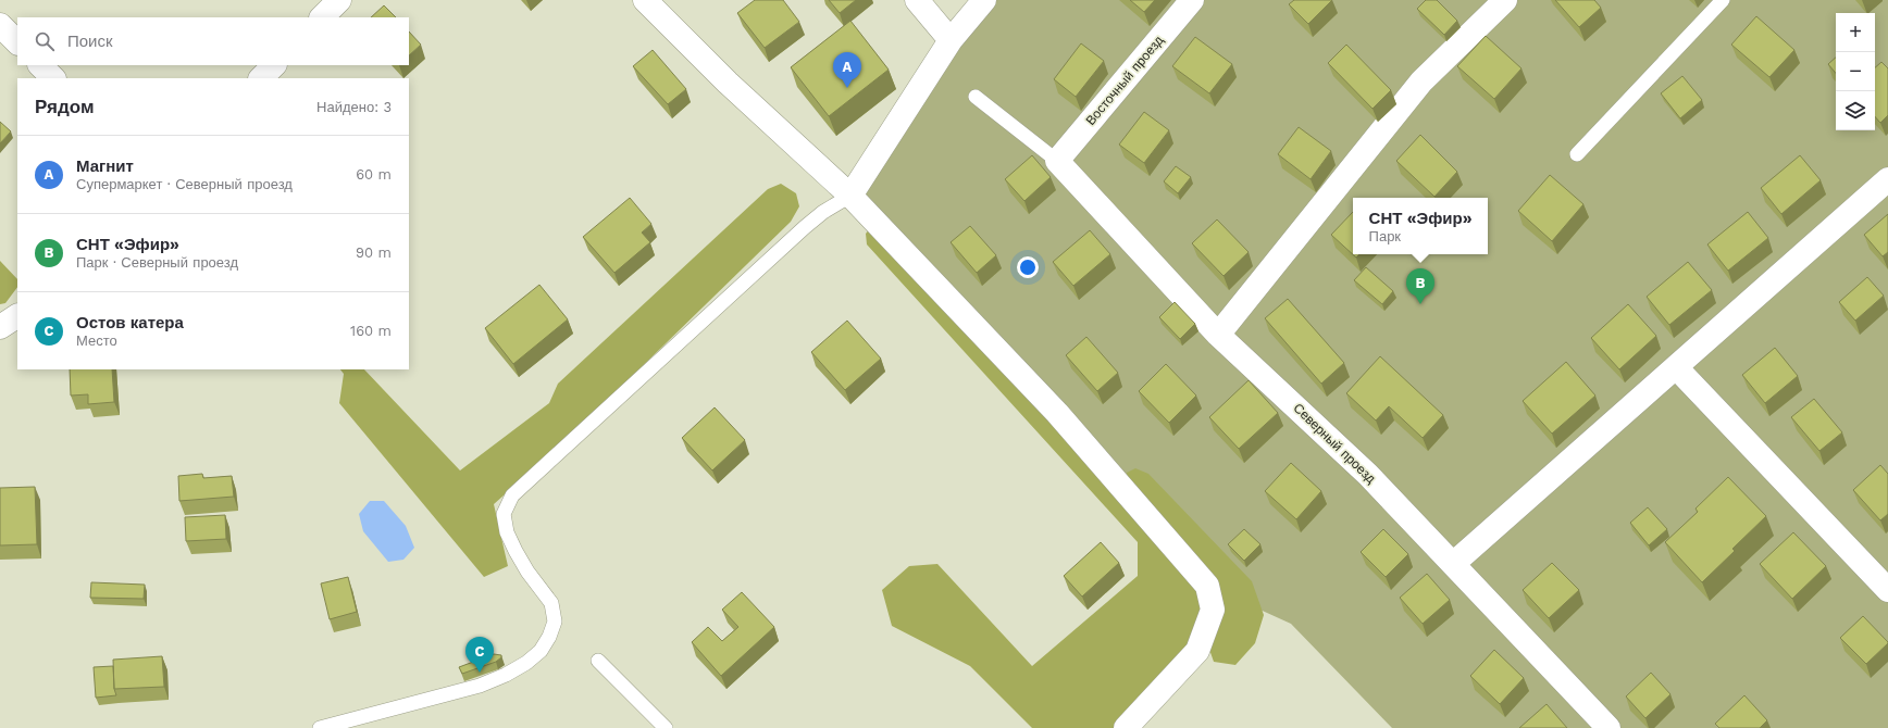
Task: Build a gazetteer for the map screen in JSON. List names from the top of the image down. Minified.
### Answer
{"streets":{"street":["Восточный проезд","Северный проезд"]},"crossings":[["Восточный проезд","Северный проезд"]],"page":{"map_buttons":["+","−"],"search":"Поиск","pins":["A","B","C"],"heading":["Рядом","Найдено: 3"],"list":[{"mark":"A","name":"Магнит","note":"Супермаркет · Северный проезд","value":"60 m"},{"mark":"B","name":"СНТ «Эфир»","note":"Парк · Северный проезд","value":"90 m"},{"mark":"C","name":"Остов катера","note":"Место","value":"160 m"}],"popup":["СНТ «Эфир»","Парк"]}}
